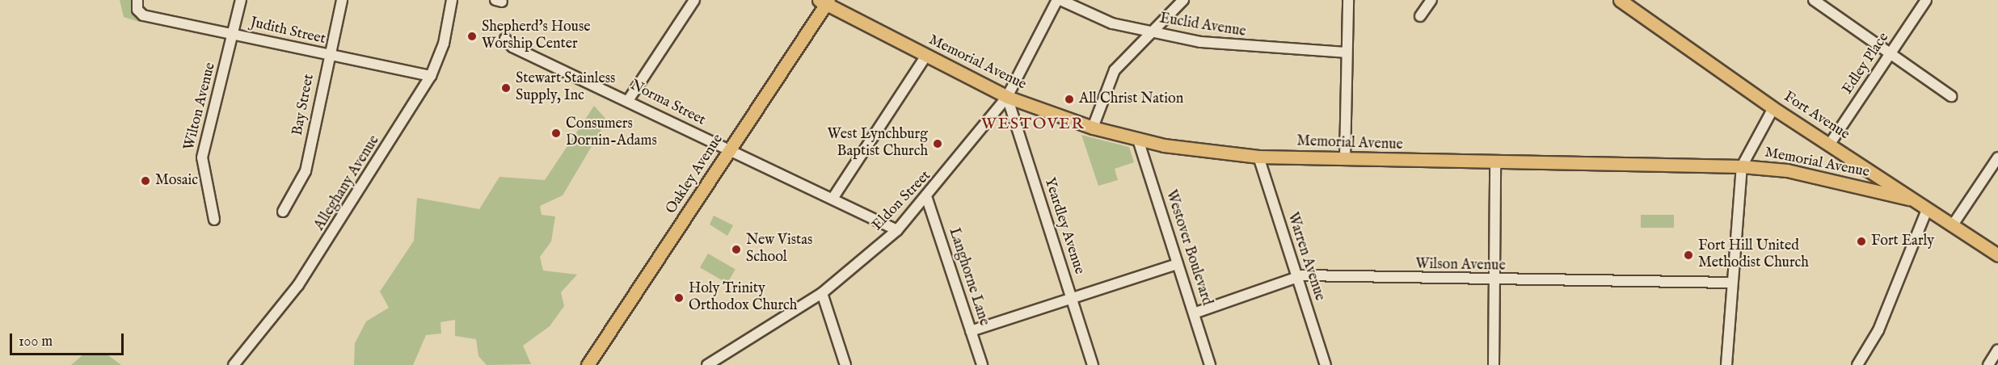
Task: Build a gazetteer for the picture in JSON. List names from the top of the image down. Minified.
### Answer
{"streets":{"main road":["Memorial Avenue","Fort Avenue","Oakley Avenue"],"street":["Euclid Avenue","Judith Street","Edley Place","Norma Street","Bay Street","Wilton Avenue","Alleghany Avenue","Eldon Street","Yeardley Avenue","Westover Boulevard","Warren Avenue","Wilson Avenue","Langhorne Lane"]},"crossings":[["Euclid Avenue","Eldon Street"],["Judith Street","Bay Street"],["Judith Street","Wilton Avenue"],["Judith Street","Alleghany Avenue"],["Memorial Avenue","Fort Avenue"],["Memorial Avenue","Oakley Avenue"],["Memorial Avenue","Eldon Street"],["Memorial Avenue","Yeardley Avenue"],["Memorial Avenue","Westover Boulevard"],["Memorial Avenue","Warren Avenue"],["Edley Place","Fort Avenue"],["Norma Street","Oakley Avenue"],["Norma Street","Eldon Street"],["Eldon Street","Yeardley Avenue"],["Eldon Street","Langhorne Lane"],["Westover Boulevard","Wilson Avenue"],["Warren Avenue","Wilson Avenue"]],"districts":["WESTOVER"],"places":["Shepherd's House Worship Center","Stewart Stainless Supply, Inc","All Christ Nation","Consumers Dornin-Adams","West Lynchburg Baptist Church","Mosaic","Fort Early","New Vistas School","Fort Hill United Methodist Church","Holy Trinity Orthodox Church"],"scale_bar":"100 m"}
